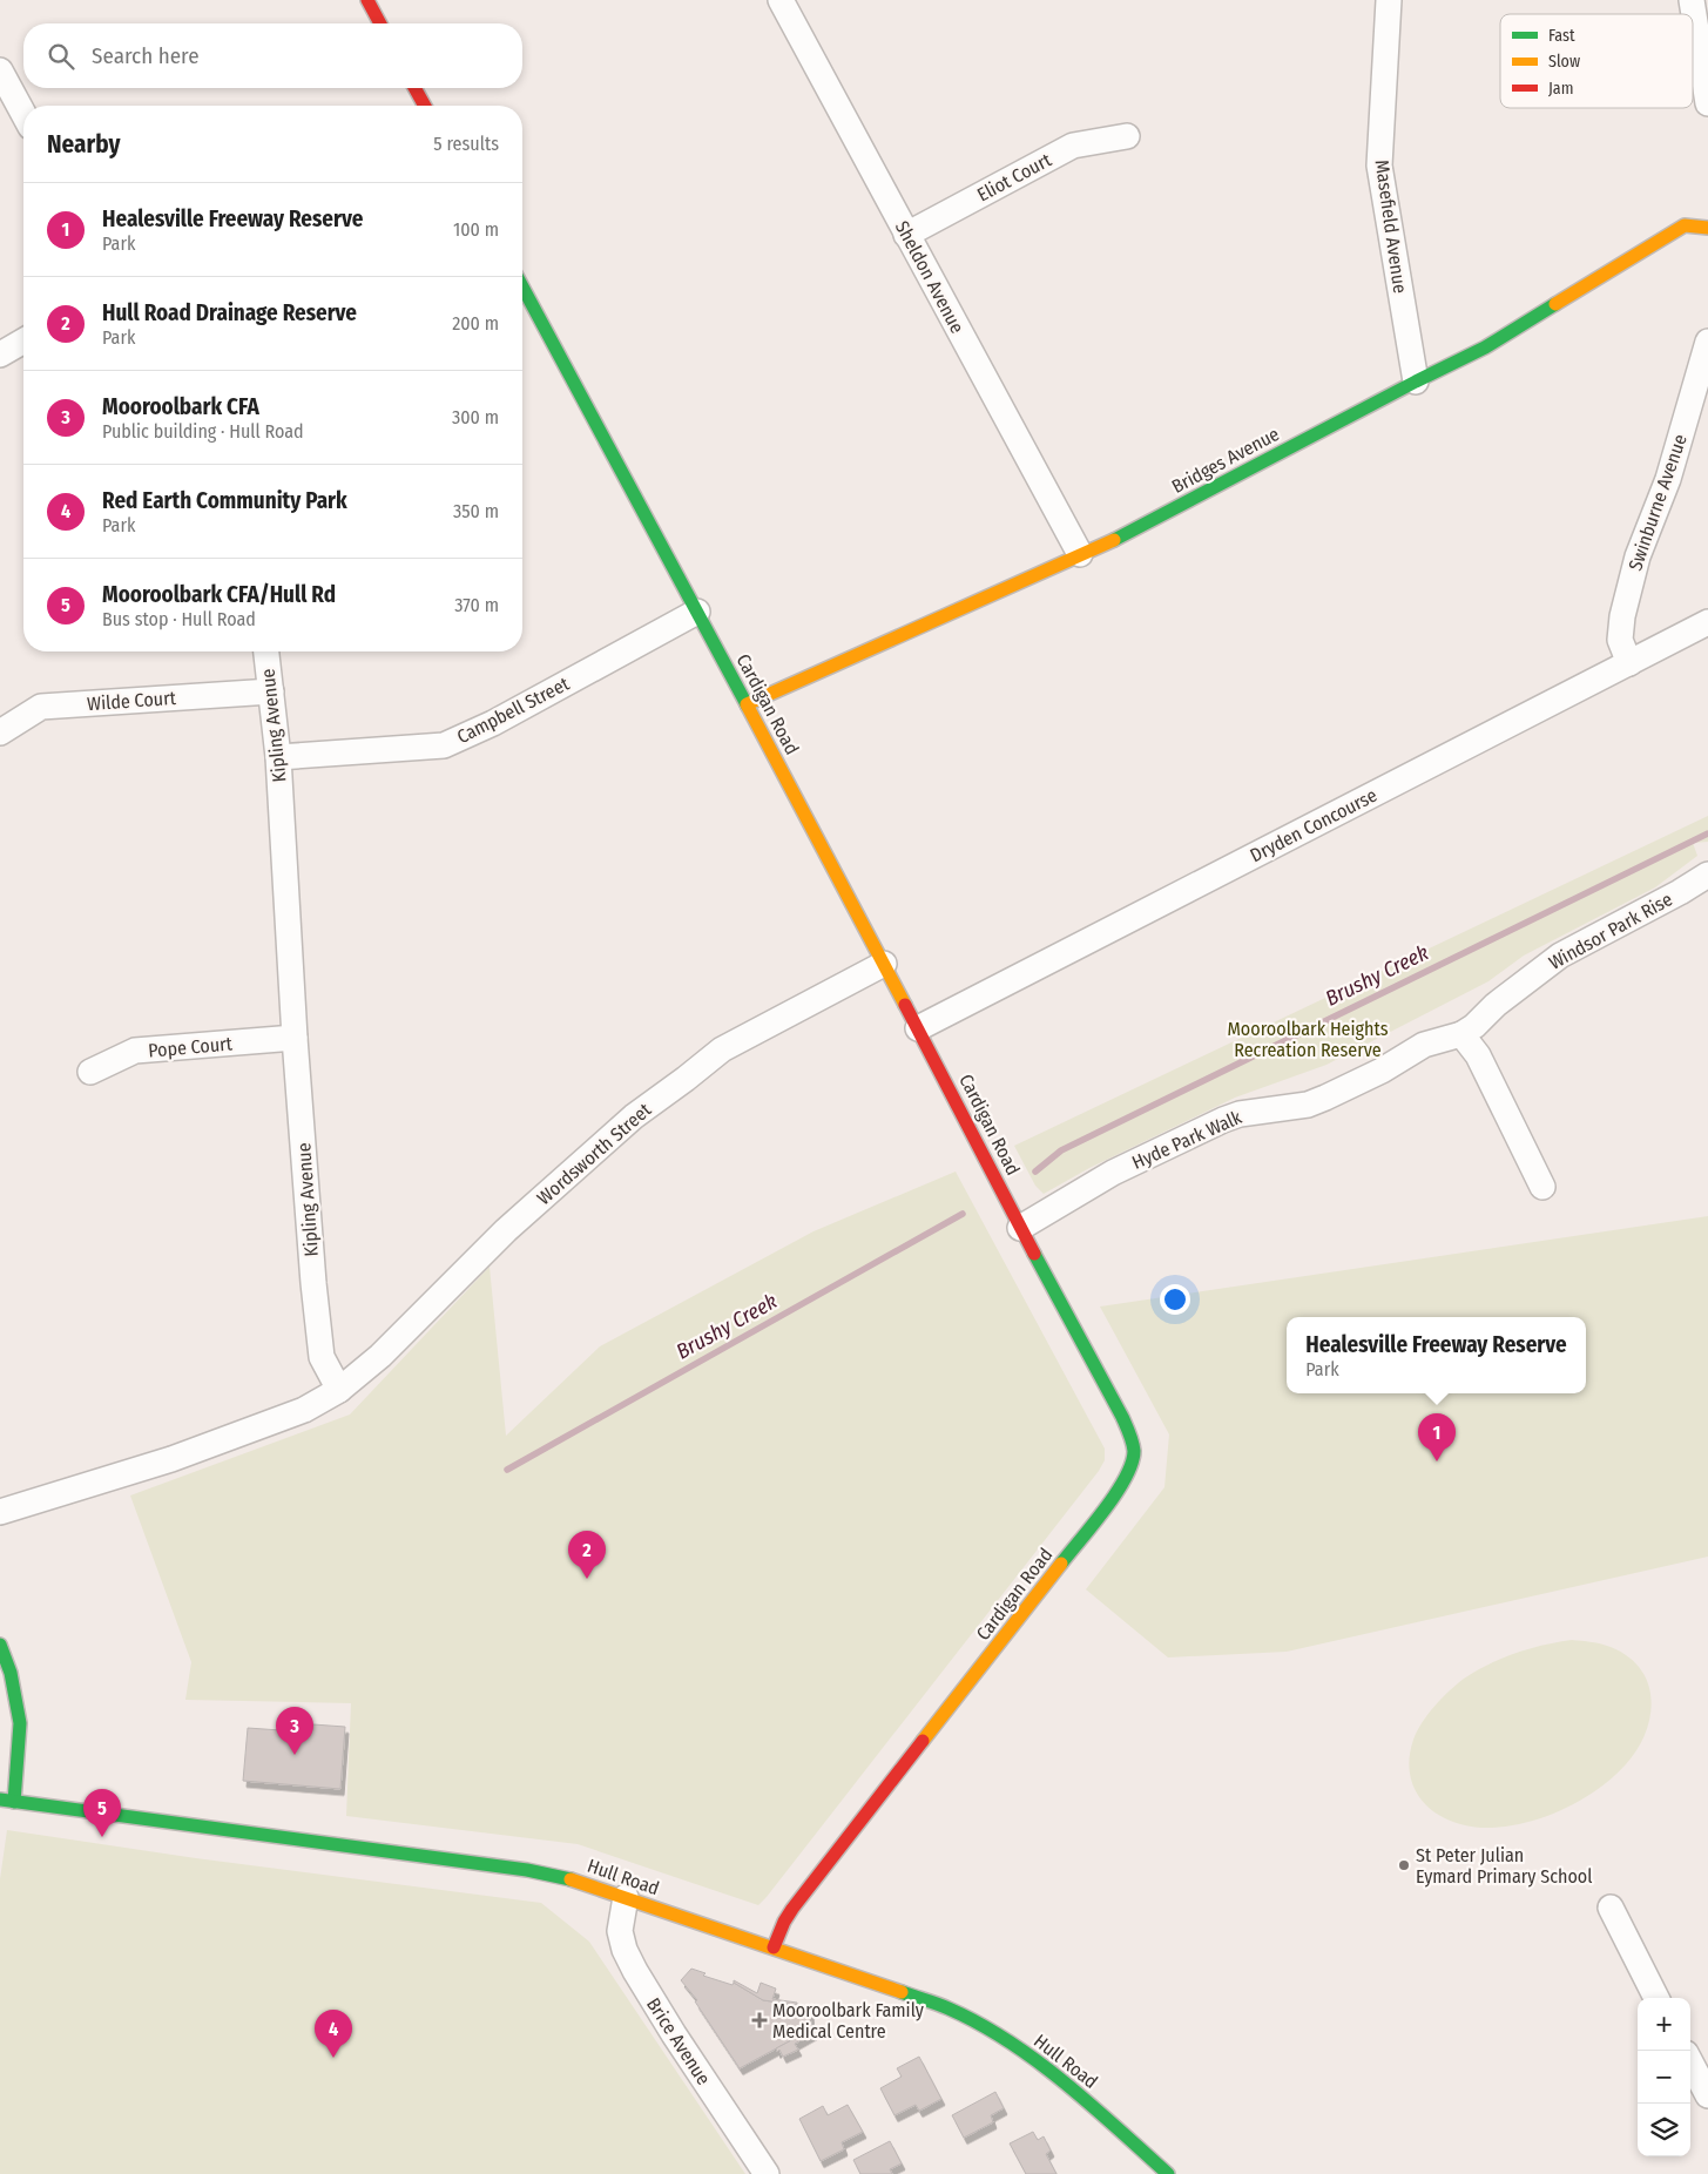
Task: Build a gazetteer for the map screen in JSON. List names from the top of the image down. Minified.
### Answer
{"streets":{"street":["Eliot Court","Masefield Avenue","Sheldon Avenue","Bridges Avenue","Swinburne Avenue","Wilde Court","Cardigan Road","Campbell Street","Kipling Avenue","Dryden Concourse","Windsor Park Rise","Pope Court","Hyde Park Walk","Wordsworth Street","Hull Road","Brice Avenue"]},"crossings":[["Eliot Court","Sheldon Avenue"],["Masefield Avenue","Bridges Avenue"],["Sheldon Avenue","Bridges Avenue"],["Bridges Avenue","Cardigan Road"],["Swinburne Avenue","Dryden Concourse"],["Wilde Court","Kipling Avenue"],["Cardigan Road","Campbell Street"],["Cardigan Road","Dryden Concourse"],["Cardigan Road","Hyde Park Walk"],["Cardigan Road","Wordsworth Street"],["Cardigan Road","Hull Road"],["Campbell Street","Kipling Avenue"],["Kipling Avenue","Pope Court"],["Kipling Avenue","Wordsworth Street"],["Windsor Park Rise","Hyde Park Walk"],["Hull Road","Brice Avenue"]],"water":["Brushy Creek"],"parks":["Mooroolbark Heights Recreation Reserve"],"places":{"other":["St Peter Julian Eymard Primary School"],"health":["Mooroolbark Family Medical Centre"]},"legend":["Fast","Slow","Jam"],"page":{"search":"Search here","heading":["Nearby","5 results"],"list":[{"mark":"1","name":"Healesville Freeway Reserve","note":"Park","value":"100 m"},{"mark":"2","name":"Hull Road Drainage Reserve","note":"Park","value":"200 m"},{"mark":"3","name":"Mooroolbark CFA","note":"Public building · Hull Road","value":"300 m"},{"mark":"4","name":"Red Earth Community Park","note":"Park","value":"350 m"},{"mark":"5","name":"Mooroolbark CFA/Hull Rd","note":"Bus stop · Hull Road","value":"370 m"}],"popup":["Healesville Freeway Reserve","Park"],"pins":["1","2","3","5","4"],"map_buttons":["+","−"]}}
